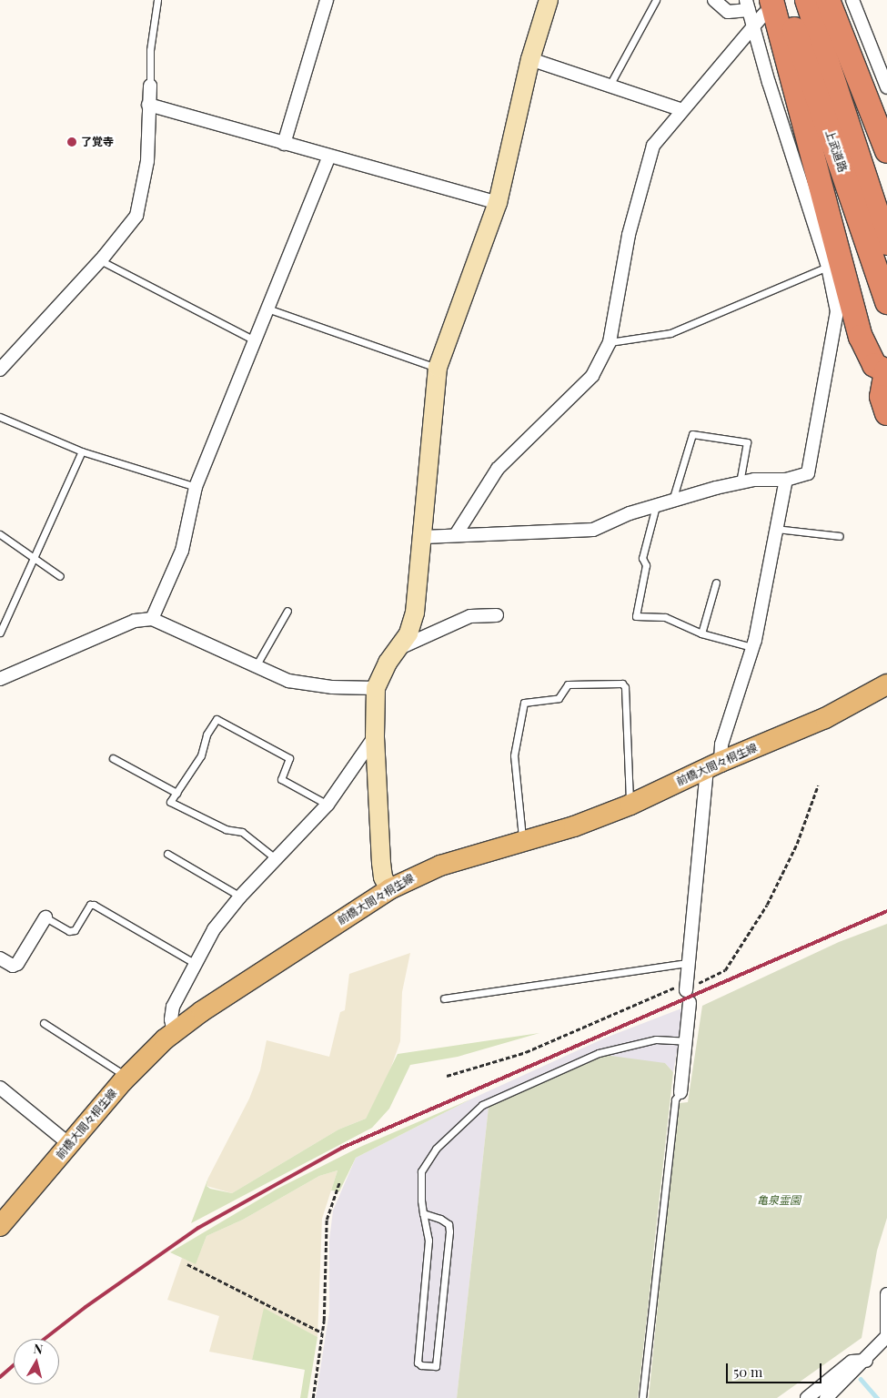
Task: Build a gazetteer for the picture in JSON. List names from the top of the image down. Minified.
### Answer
{"streets":{"highway":["上武道路"],"main road":["前橋大間々桐生線"]},"parks":["亀泉霊園"],"places":["了覚寺"],"scale_bar":"50 m","north":"top"}
